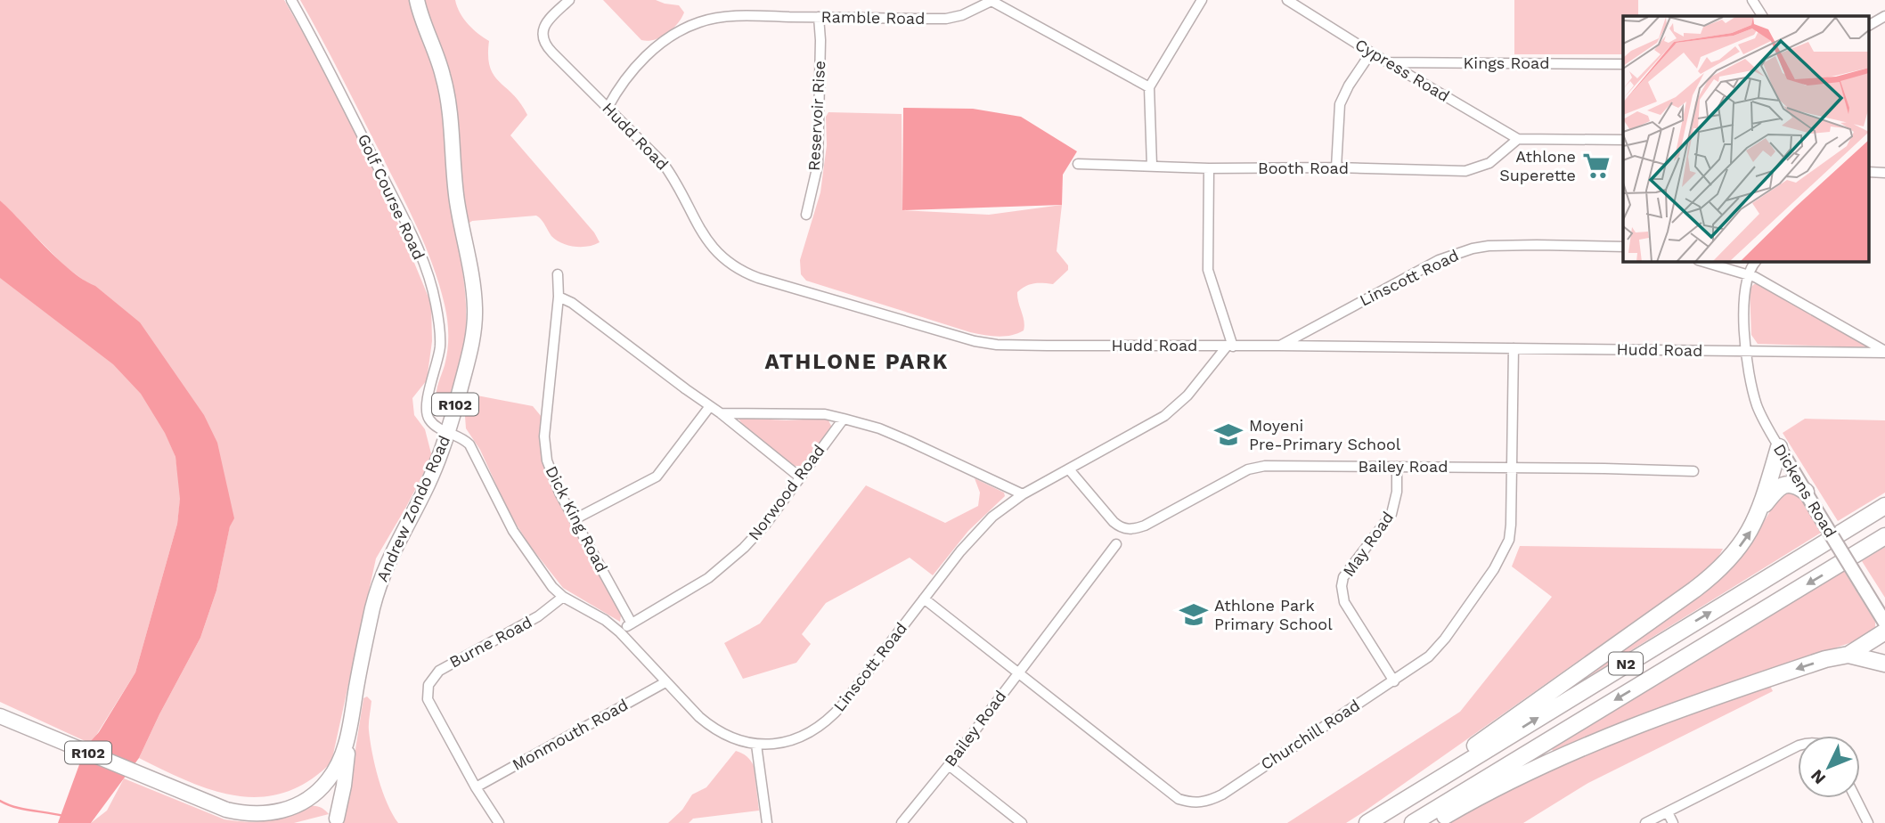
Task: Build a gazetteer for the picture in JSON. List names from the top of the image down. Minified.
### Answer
{"streets":{"highway":["N2"],"main road":["R102","Andrew Zondo Road"],"street":["Ramble Road","Kings Road","Cypress Road","Reservoir Rise","Hudd Road","Booth Road","Golf Course Road","Linscott Road","Bailey Road","Dickens Road","Norwood Road","Dick King Road","May Road","Burne Road","Monmouth Road","Churchill Road"]},"crossings":[["Ramble Road","Reservoir Rise"],["Ramble Road","Hudd Road"],["Kings Road","Cypress Road"],["Cypress Road","Booth Road"],["Hudd Road","Linscott Road"],["Hudd Road","Dickens Road"],["Hudd Road","Churchill Road"],["Golf Course Road","Linscott Road"],["Golf Course Road","Andrew Zondo Road"],["Linscott Road","Bailey Road"],["Linscott Road","Norwood Road"],["Linscott Road","Andrew Zondo Road"],["Linscott Road","Burne Road"],["Linscott Road","Monmouth Road"],["Linscott Road","Churchill Road"],["Bailey Road","May Road"],["Bailey Road","Churchill Road"],["Norwood Road","Dick King Road"],["May Road","Churchill Road"],["Burne Road","Monmouth Road"]],"districts":["ATHLONE PARK"],"places":{"supermarket":["Athlone Superette"],"school or university":["Moyeni Pre-Primary School","Athlone Park Primary School"]},"north":"bottom left"}
